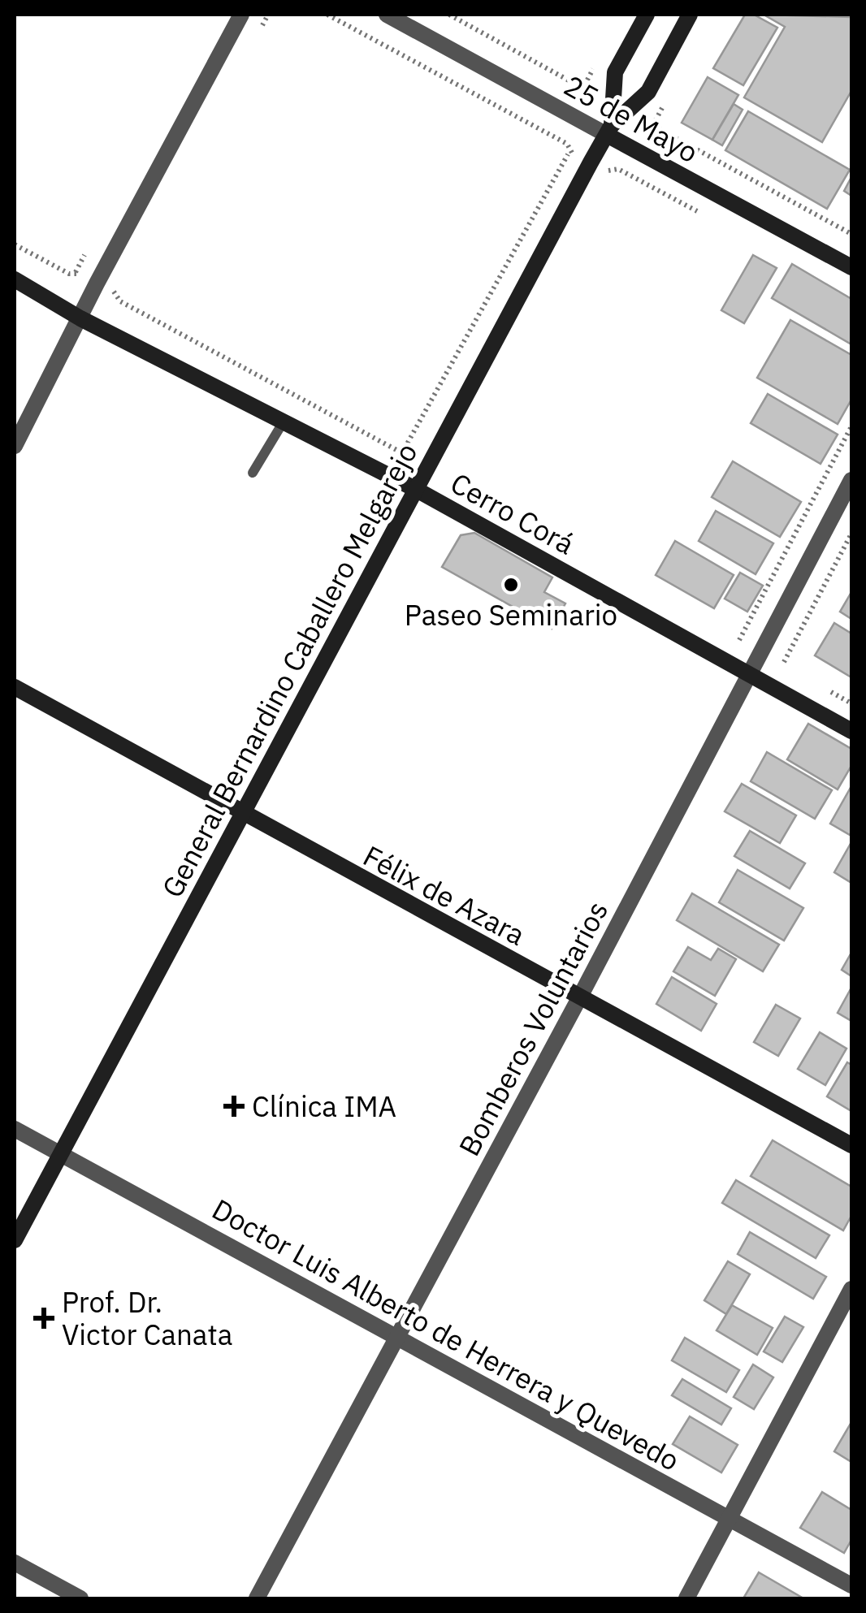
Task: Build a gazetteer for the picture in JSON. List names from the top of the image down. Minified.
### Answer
{"streets":{"street":["25 de Mayo","Cerro Corá","General Bernardino Caballero Melgarejo","Félix de Azara","Bomberos Voluntarios","Doctor Luis Alberto de Herrera y Quevedo"]},"crossings":[["25 de Mayo","General Bernardino Caballero Melgarejo"],["Cerro Corá","General Bernardino Caballero Melgarejo"],["Cerro Corá","Bomberos Voluntarios"],["General Bernardino Caballero Melgarejo","Félix de Azara"],["General Bernardino Caballero Melgarejo","Doctor Luis Alberto de Herrera y Quevedo"],["Félix de Azara","Bomberos Voluntarios"],["Bomberos Voluntarios","Doctor Luis Alberto de Herrera y Quevedo"]],"places":{"other":["Paseo Seminario"],"health":["Clínica IMA","Prof. Dr. Victor Canata"]}}
